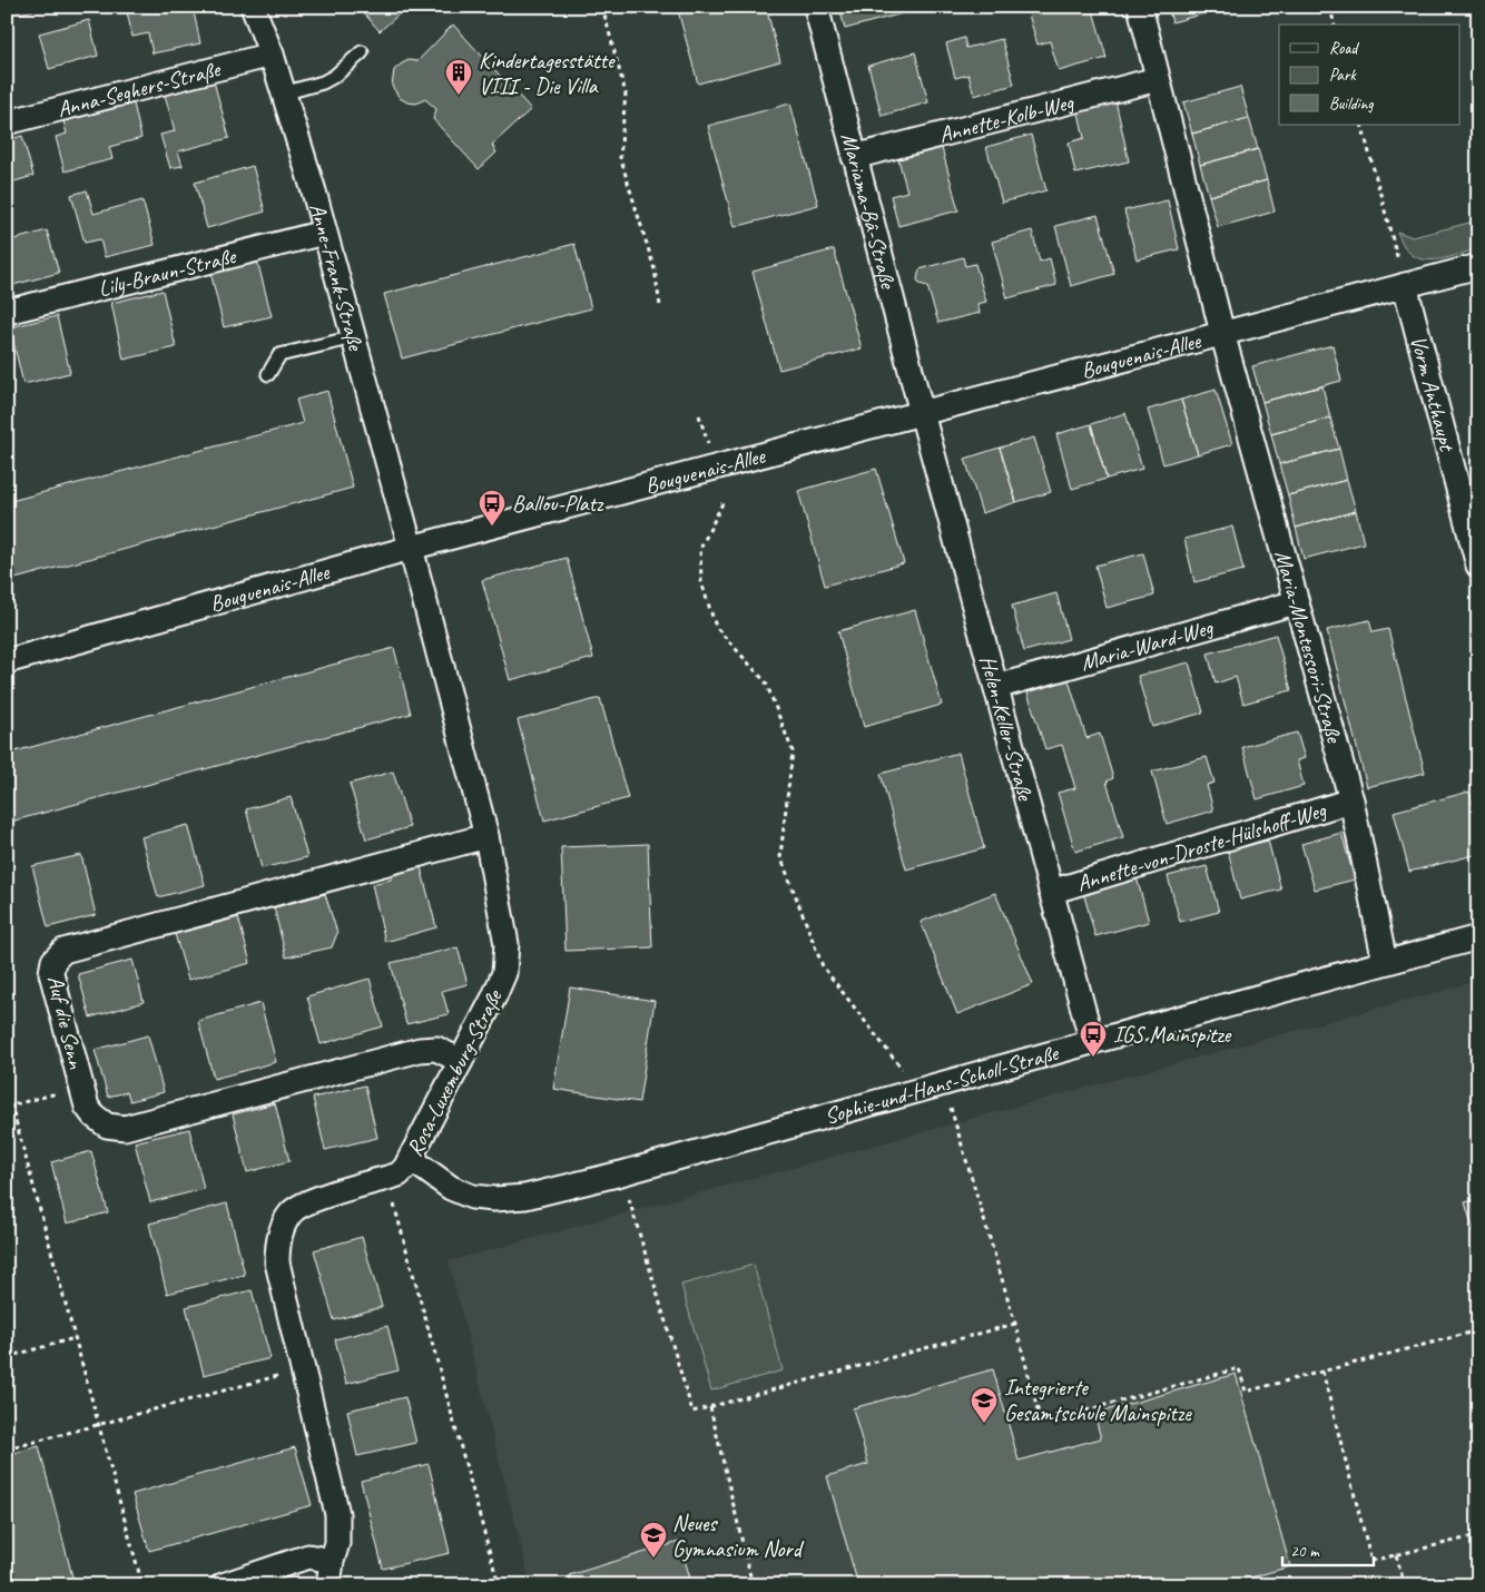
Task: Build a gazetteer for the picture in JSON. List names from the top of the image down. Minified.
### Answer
{"streets":{"street":["Anna-Seghers-Straße","Annette-Kolb-Weg","Mariama-Bâ-Straße","Lily-Braun-Straße","Anne-Frank-Straße","Bouguenais-Allee","Vorm Anthaupt","Maria-Ward-Weg","Maria-Montessori-Straße","Helen-Keller-Straße","Annette-von-Droste-Hülshoff-Weg","Auf die Senn","Rosa-Luxemburg-Straße","Sophie-und-Hans-Scholl-Straße"]},"crossings":[["Anna-Seghers-Straße","Anne-Frank-Straße"],["Annette-Kolb-Weg","Mariama-Bâ-Straße"],["Mariama-Bâ-Straße","Bouguenais-Allee"],["Mariama-Bâ-Straße","Helen-Keller-Straße"],["Lily-Braun-Straße","Anne-Frank-Straße"],["Anne-Frank-Straße","Bouguenais-Allee"],["Anne-Frank-Straße","Rosa-Luxemburg-Straße"],["Bouguenais-Allee","Vorm Anthaupt"],["Bouguenais-Allee","Maria-Montessori-Straße"],["Bouguenais-Allee","Helen-Keller-Straße"],["Bouguenais-Allee","Rosa-Luxemburg-Straße"],["Maria-Ward-Weg","Maria-Montessori-Straße"],["Maria-Ward-Weg","Helen-Keller-Straße"],["Maria-Montessori-Straße","Annette-von-Droste-Hülshoff-Weg"],["Maria-Montessori-Straße","Sophie-und-Hans-Scholl-Straße"],["Helen-Keller-Straße","Annette-von-Droste-Hülshoff-Weg"],["Helen-Keller-Straße","Sophie-und-Hans-Scholl-Straße"],["Auf die Senn","Rosa-Luxemburg-Straße"],["Rosa-Luxemburg-Straße","Sophie-und-Hans-Scholl-Straße"]],"places":{"building":["Kindertagesstätte VIII - Die Villa"],"bus stop":["Ballou-Platz","IGS Mainspitze"],"school or university":["Integrierte Gesamtschule Mainspitze","Neues Gymnasium Nord"]},"legend":["Road","Park","Building"],"scale_bar":"20 m"}
